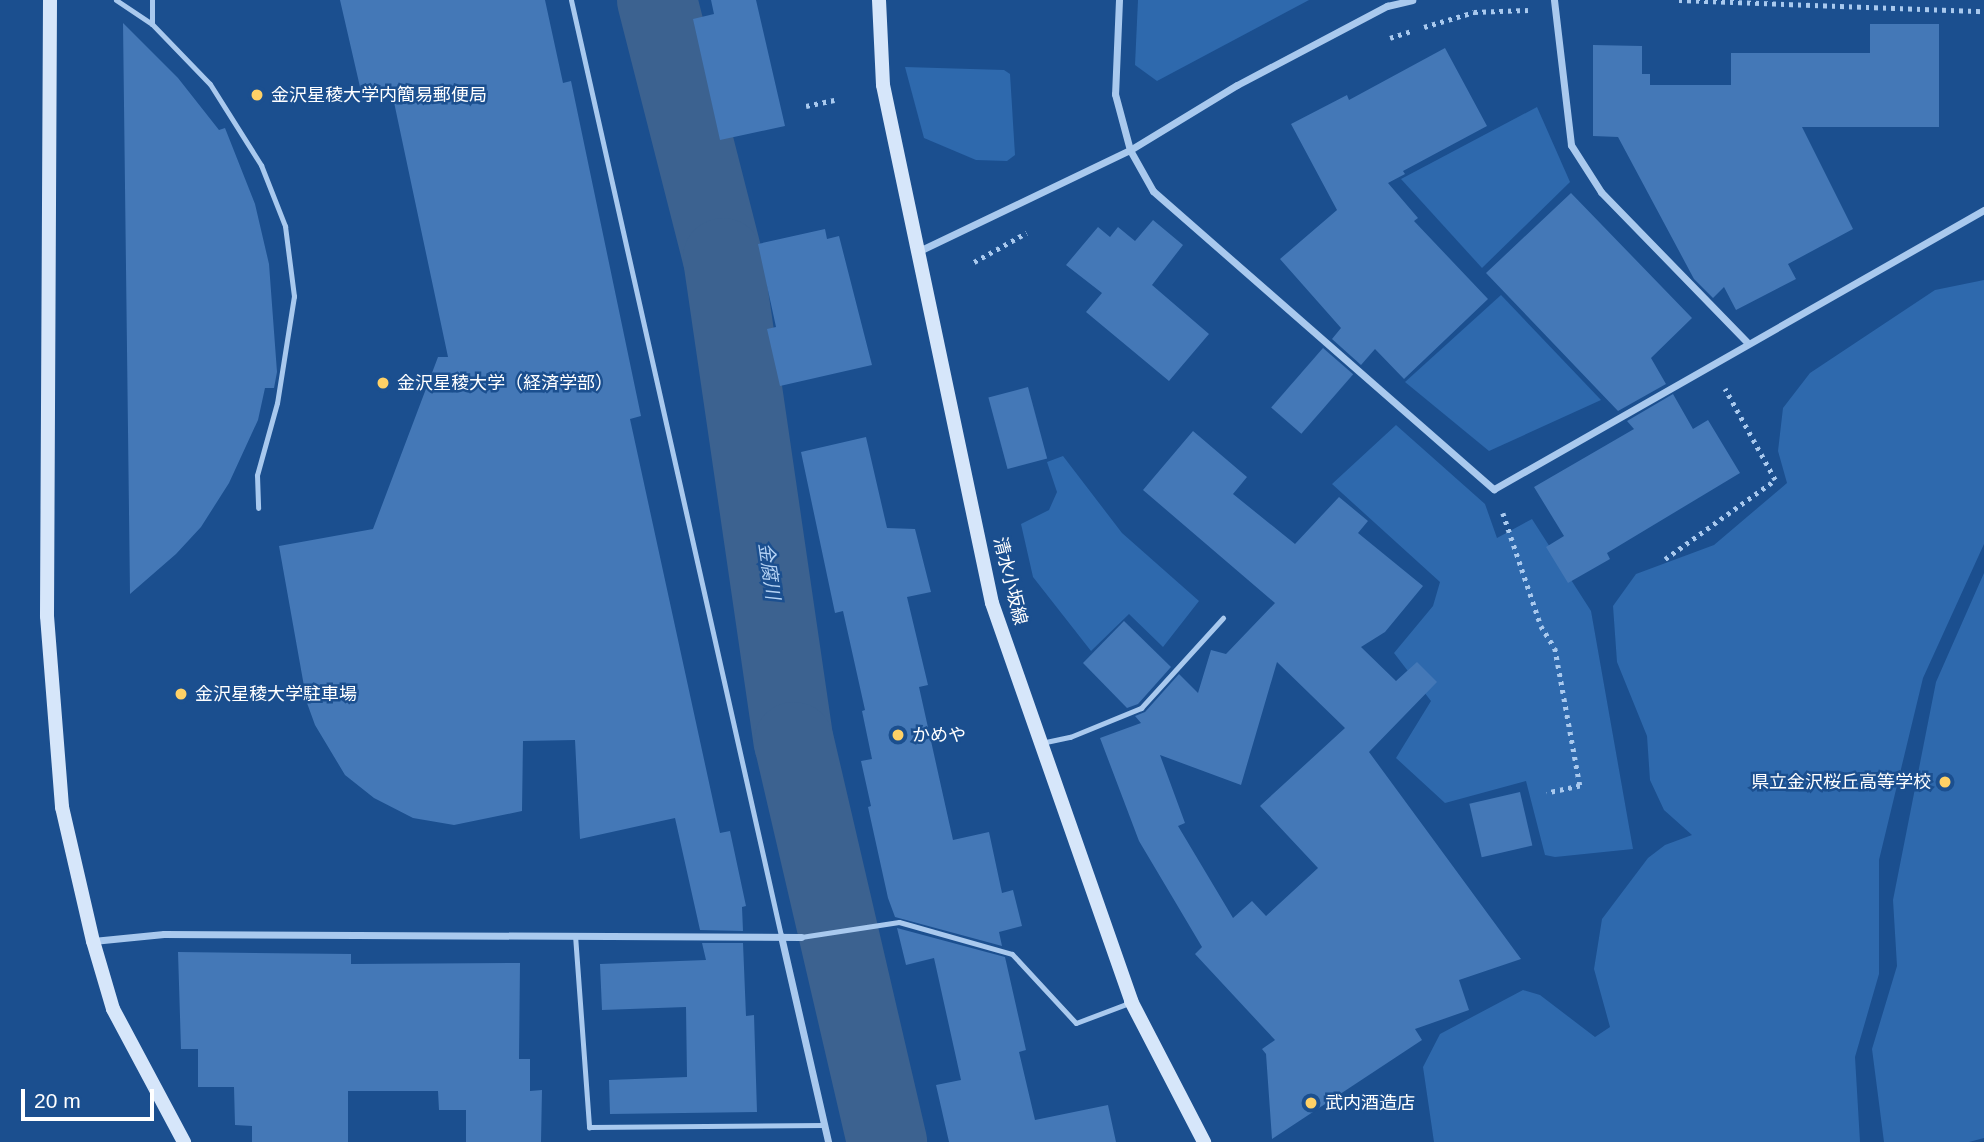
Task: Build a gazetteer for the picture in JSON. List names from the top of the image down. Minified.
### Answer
{"streets":{"main road":["清水小坂線"]},"water":["金腐川"],"places":["金沢星稜大学内簡易郵便局","金沢星稜大学（経済学部）","金沢星稜大学駐車場","かめや","県立金沢桜丘高等学校","武内酒造店"],"scale_bar":"20 m"}
